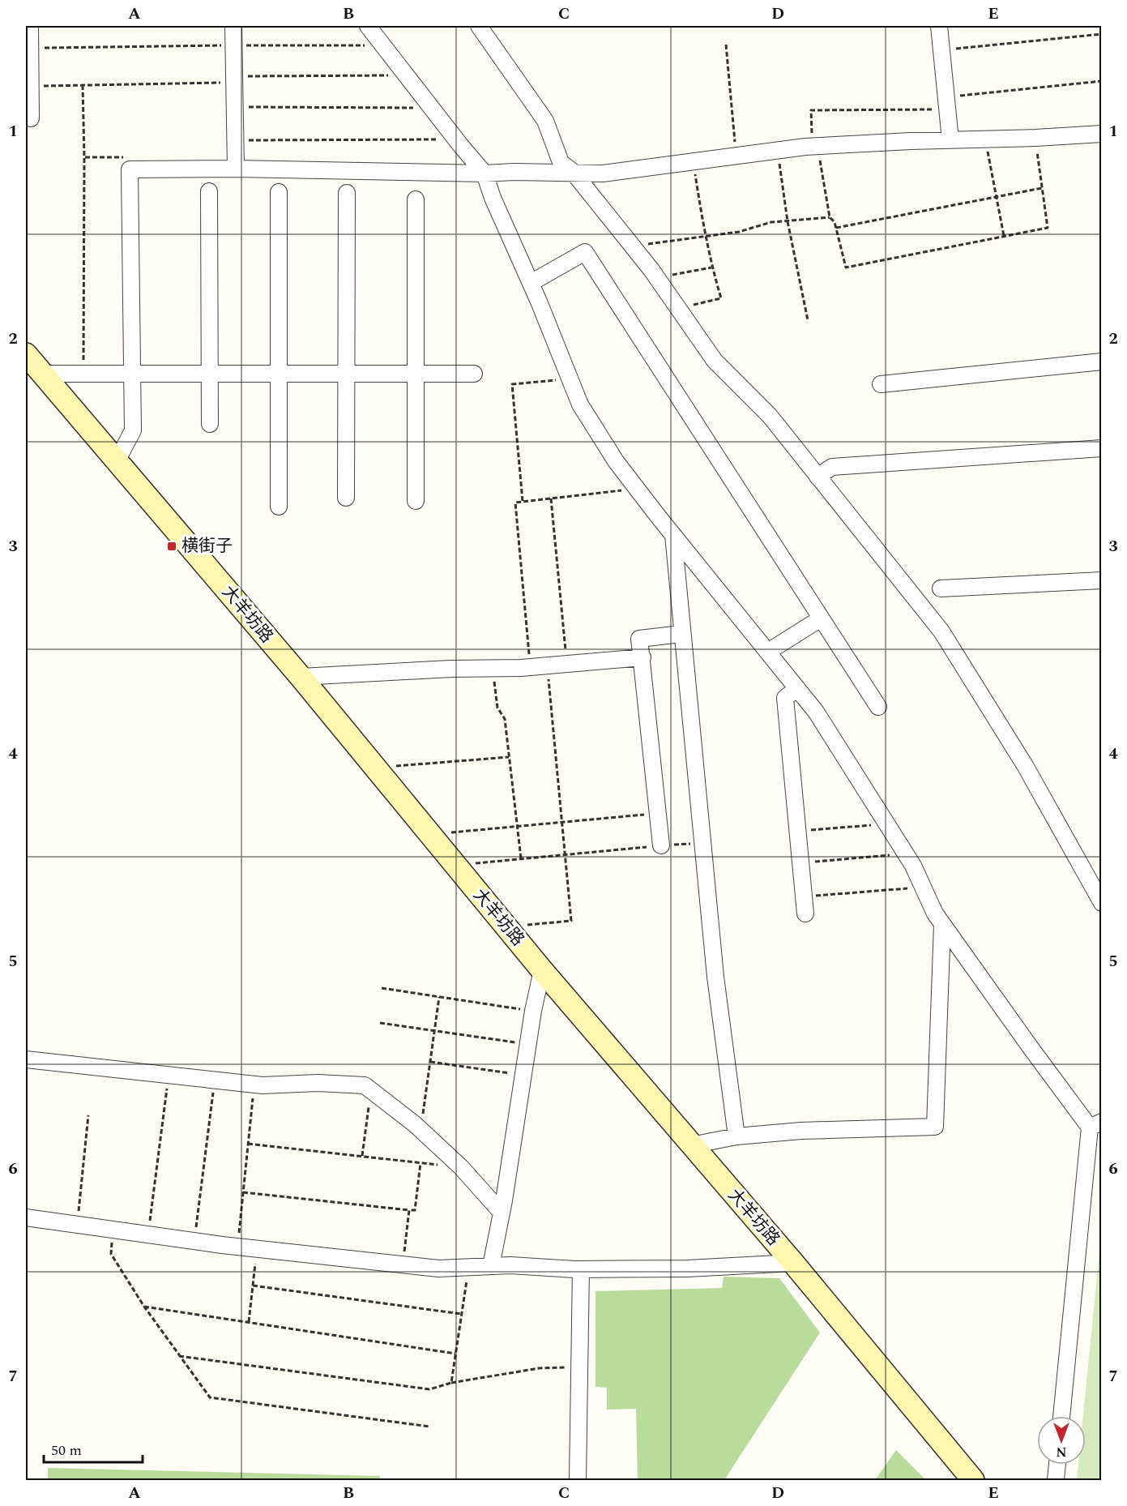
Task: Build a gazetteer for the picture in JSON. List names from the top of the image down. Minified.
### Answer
{"streets":{"main road":["大羊坊路"]},"places":{"transit":["横街子"]},"scale_bar":"50 m","north":"bottom","grid":{"columns":["A","B","C","D","E"],"rows":["1","2","3","4","5","6","7"]}}
